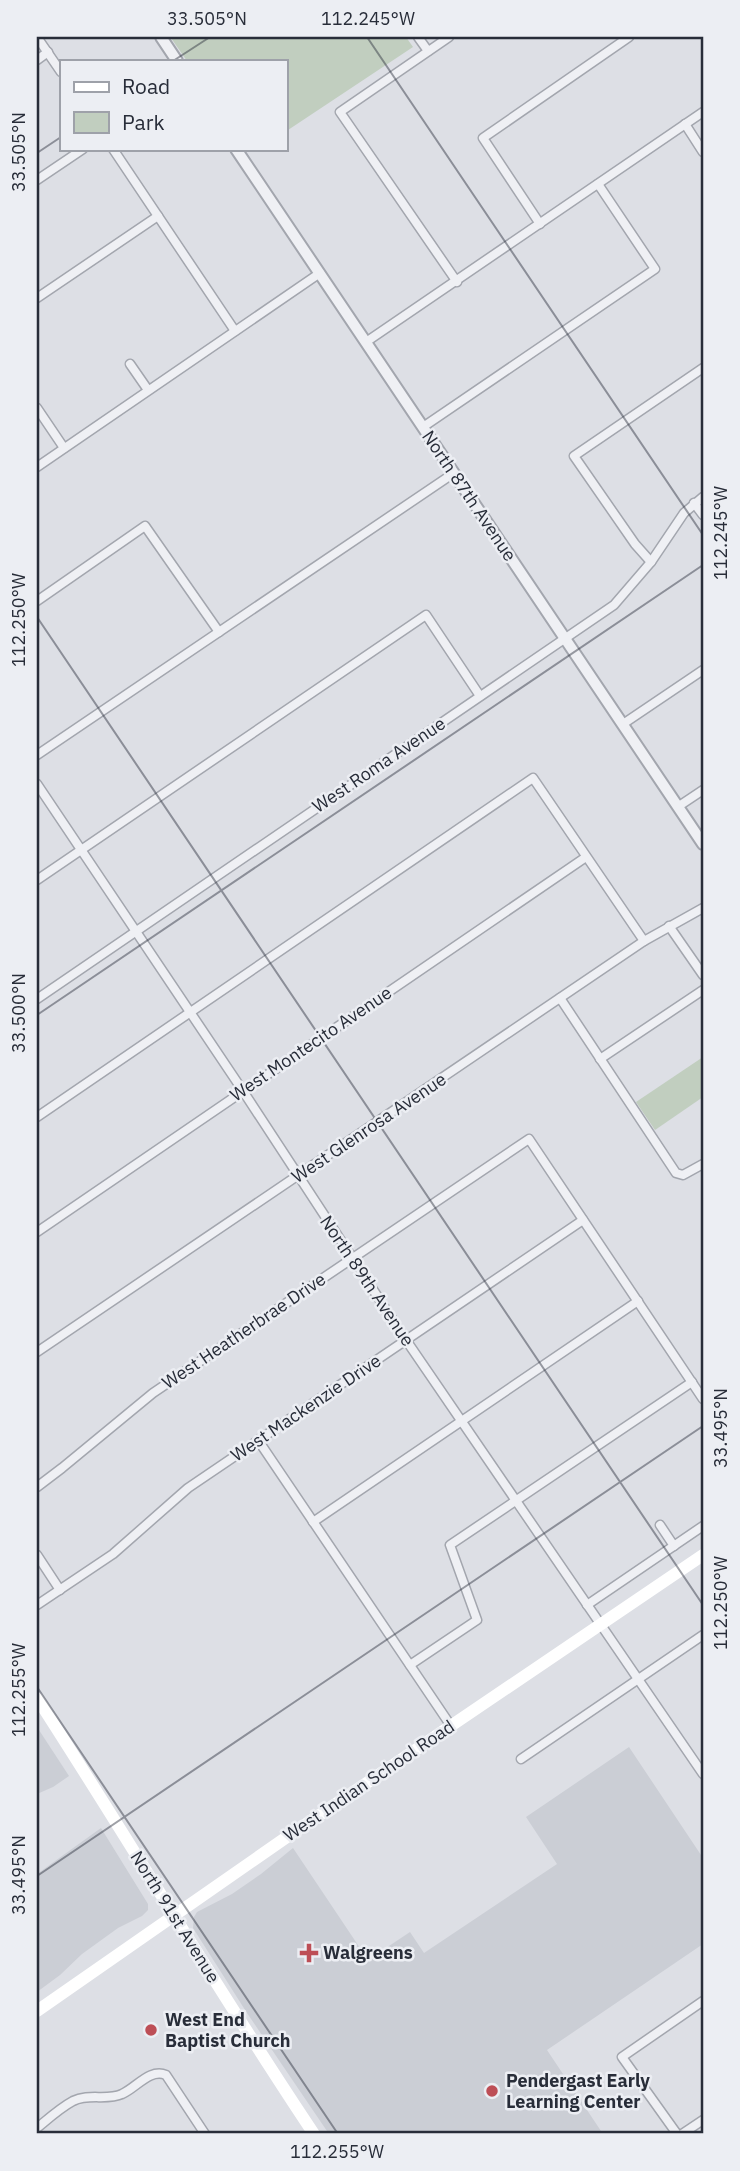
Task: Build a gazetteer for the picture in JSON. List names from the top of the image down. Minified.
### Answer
{"streets":{"main road":["West Indian School Road","North 91st Avenue"],"street":["North 87th Avenue","West Roma Avenue","West Montecito Avenue","West Glenrosa Avenue","North 89th Avenue","West Heatherbrae Drive","West Mackenzie Drive"]},"crossings":[["North 87th Avenue","West Roma Avenue"],["West Roma Avenue","North 89th Avenue"],["West Montecito Avenue","North 89th Avenue"],["West Glenrosa Avenue","North 89th Avenue"],["North 89th Avenue","West Heatherbrae Drive"],["North 89th Avenue","West Mackenzie Drive"],["North 89th Avenue","West Indian School Road"],["West Heatherbrae Drive","West Mackenzie Drive"],["West Indian School Road","North 91st Avenue"]],"places":{"health":["Walgreens"],"other":["West End Baptist Church","Pendergast Early Learning Center"]},"legend":["Road","Park"],"coordinates":["33.505°N","112.245°W","112.250°W","33.500°N","33.495°N","112.255°W"]}
